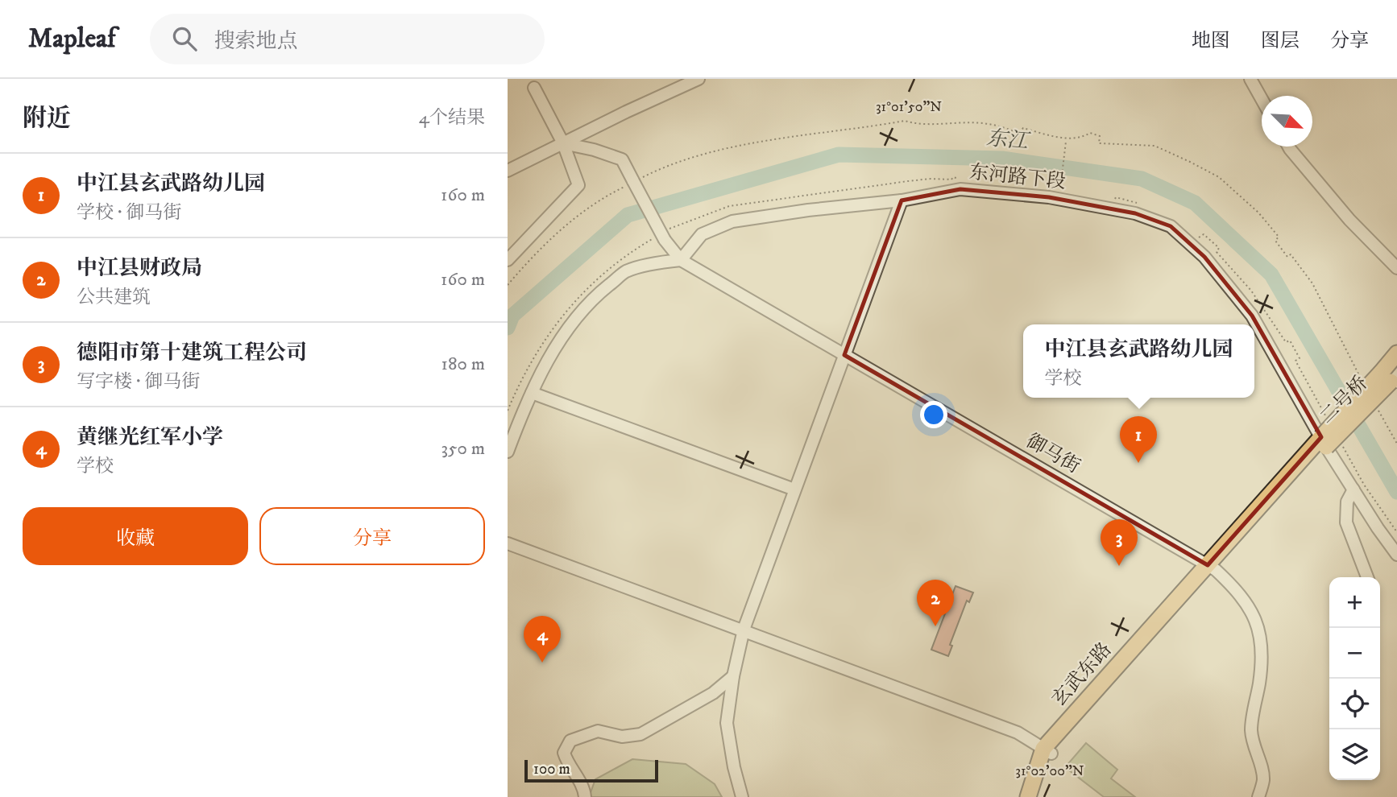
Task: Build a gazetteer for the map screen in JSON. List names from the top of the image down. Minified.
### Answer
{"streets":{"main road":["二号桥","玄武东路"],"street":["东河路下段","御马街"]},"crossings":[["东河路下段","二号桥"],["东河路下段","御马街"],["二号桥","御马街"],["二号桥","玄武东路"],["御马街","玄武东路"]],"water":["东江"],"scale_bar":"100 m","north":"bottom right","page":{"header":"Mapleaf","search":"搜索地点","nav":["地图","图层","分享"],"heading":["附近","4个结果"],"list":[{"mark":"1","name":"中江县玄武路幼儿园","note":"学校 · 御马街","value":"160 m"},{"mark":"2","name":"中江县财政局","note":"公共建筑","value":"160 m"},{"mark":"3","name":"德阳市第十建筑工程公司","note":"写字楼 · 御马街","value":"180 m"},{"mark":"4","name":"黄继光红军小学","note":"学校","value":"350 m"}],"popup":["中江县玄武路幼儿园","学校"],"pins":["1","3","2","4"],"buttons":["收藏","分享"],"map_buttons":["+","−"],"scale":"100 m"},"coordinates":["31°01'50\"N","31°02'00\"N"]}
